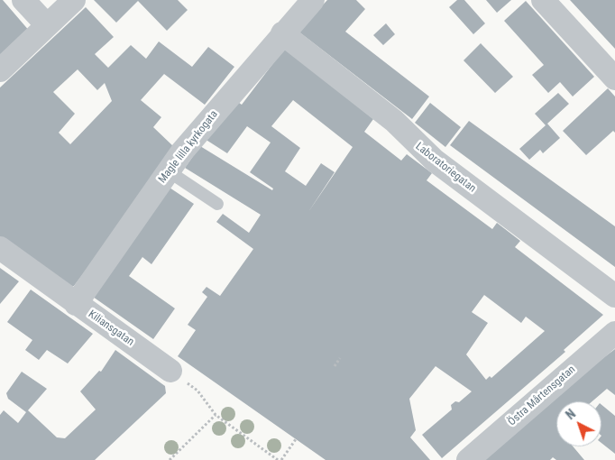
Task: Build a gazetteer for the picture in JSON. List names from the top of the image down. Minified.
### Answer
{"streets":{"street":["Magle lilla kyrkogata","Laboratoriegatan","Kiliansgatan","Östra Mårtensgatan"]},"crossings":[["Magle lilla kyrkogata","Laboratoriegatan"],["Magle lilla kyrkogata","Kiliansgatan"]],"north":"top left"}
